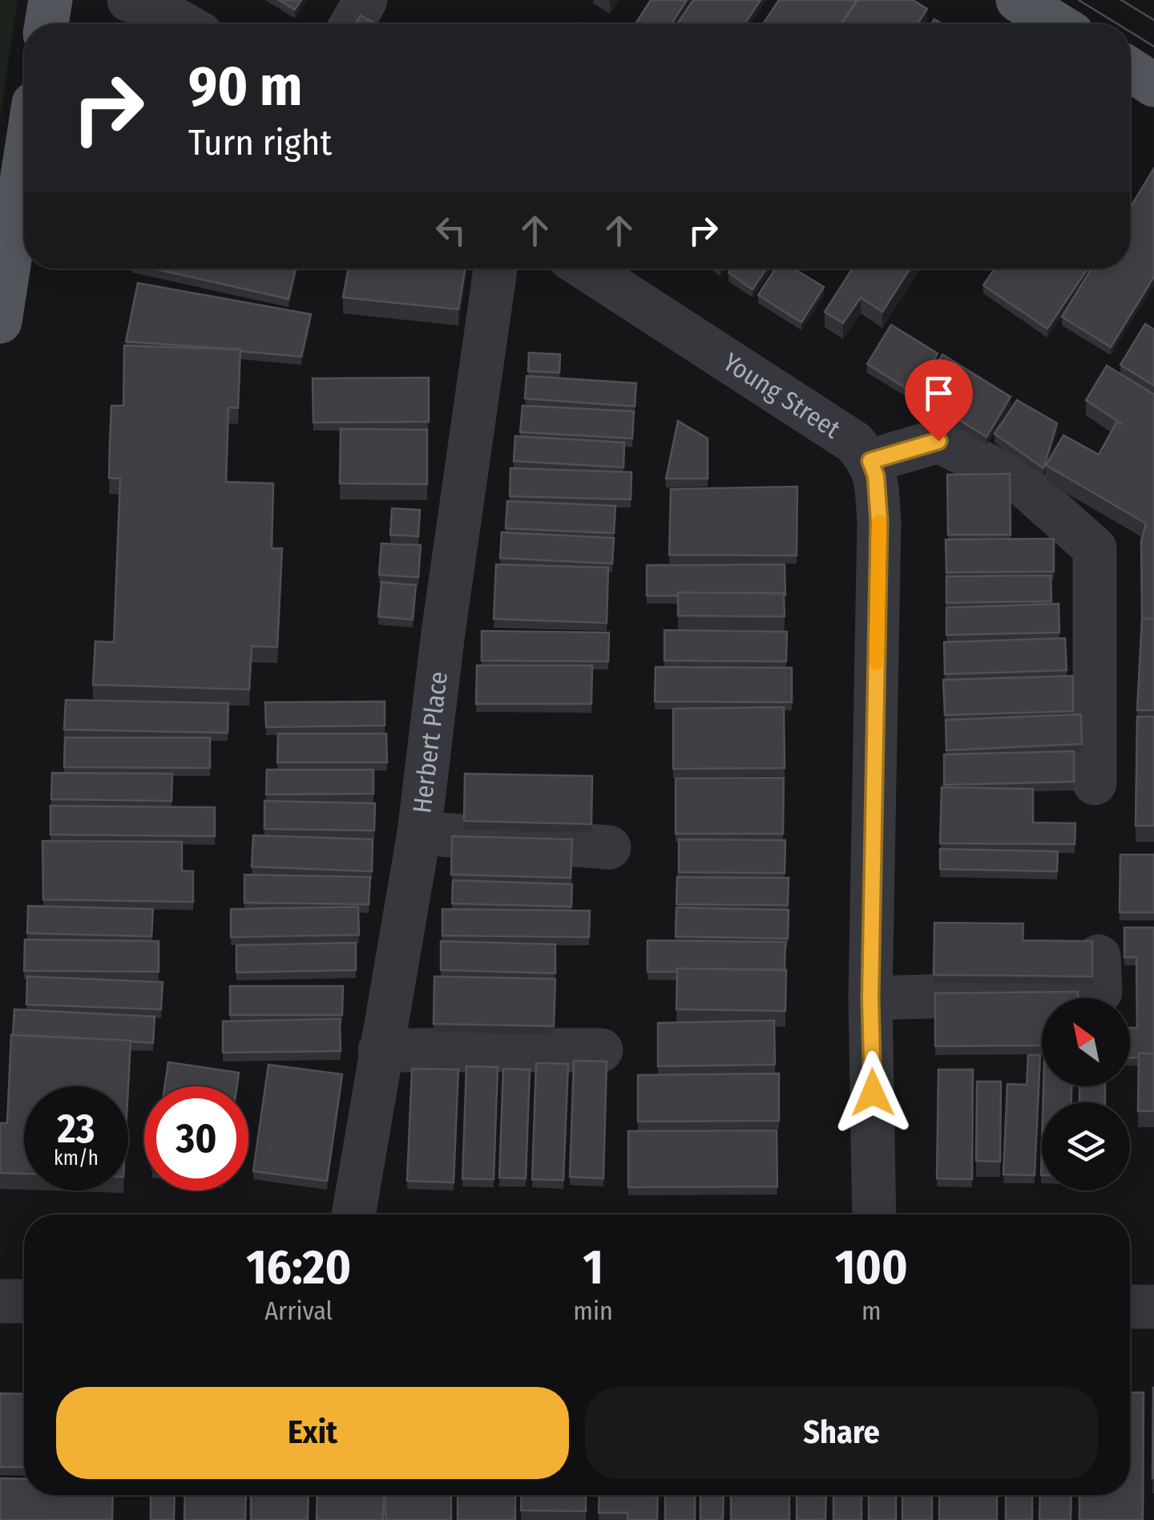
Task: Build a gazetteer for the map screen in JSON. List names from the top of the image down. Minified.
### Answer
{"streets":{"street":["Young Street","Herbert Place"]},"north":"top left","page":{"turn":["90 m","Turn right"],"speed":"23 km/h","limit":"30","eta":["16:20","Arrival","1","min","100","m"],"buttons":["Exit","Share"]}}
